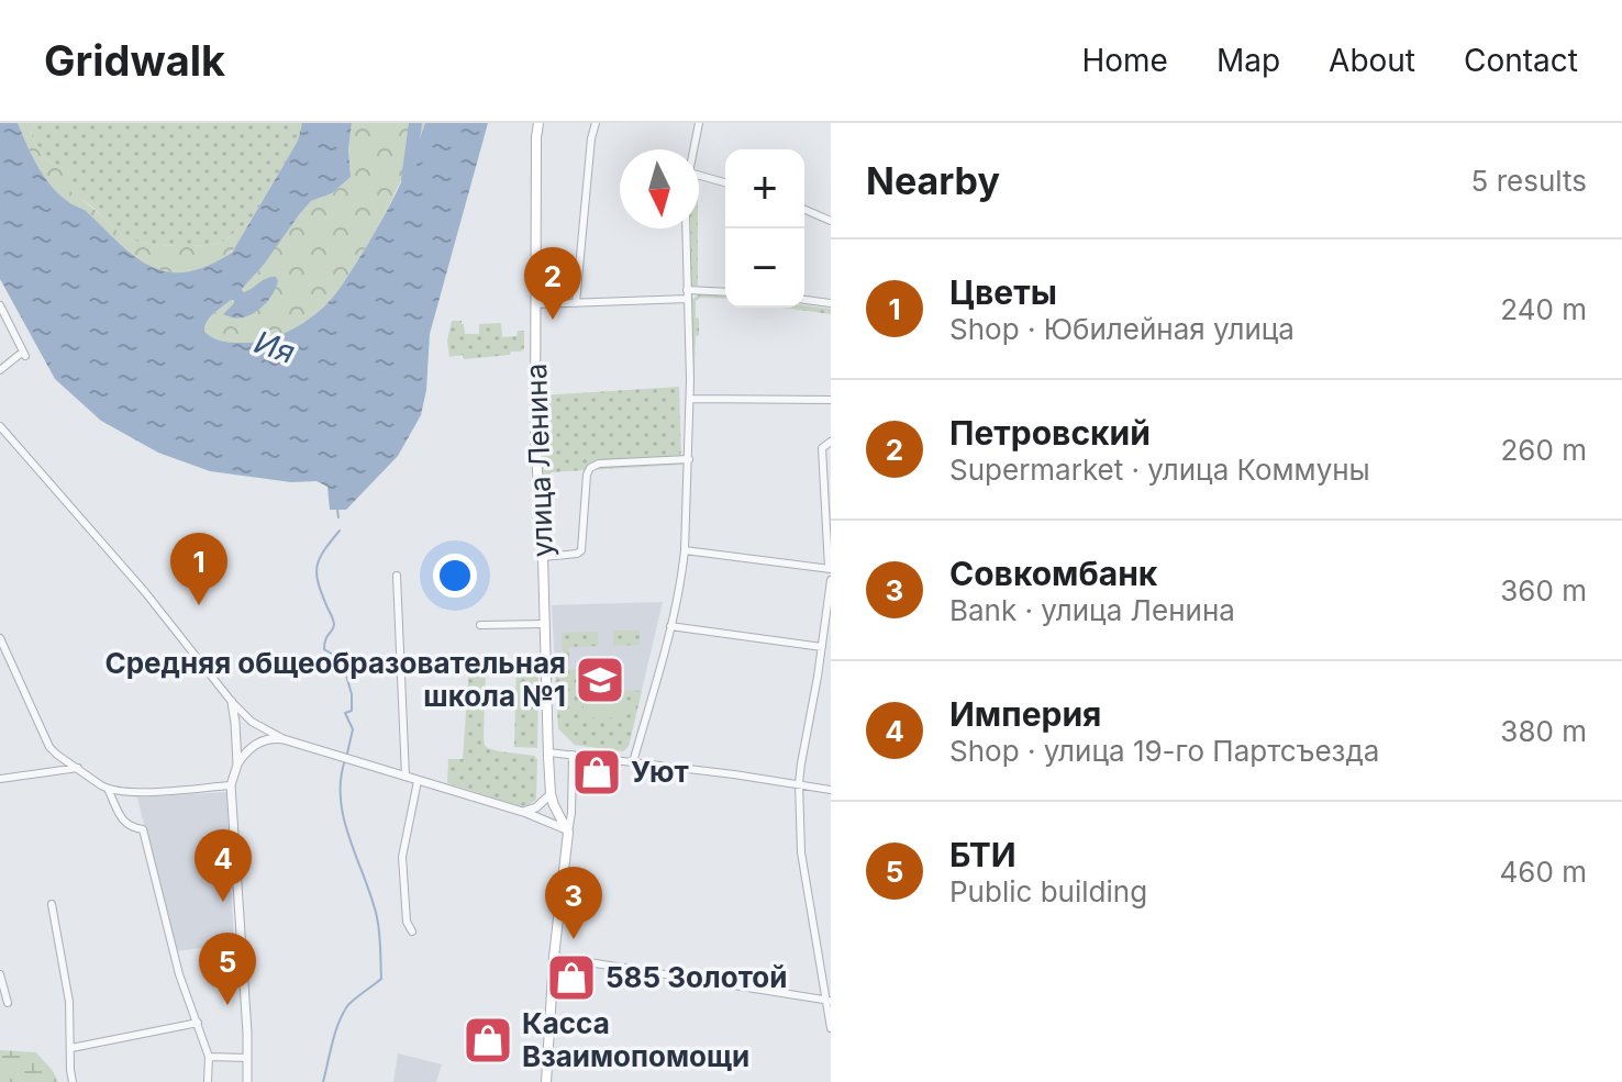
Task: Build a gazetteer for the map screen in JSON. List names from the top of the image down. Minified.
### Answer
{"streets":{"main road":["улица Ленина"]},"water":["Ия"],"places":{"school or university":["Средняя общеобразовательная школа №1"],"shop":["Уют","585 Золотой","Касса Взаимопомощи"]},"north":"bottom","page":{"header":"Gridwalk","nav":["Home","Map","About","Contact"],"heading":["Nearby","5 results"],"map_buttons":["+","−"],"list":[{"mark":"1","name":"Цветы","note":"Shop · Юбилейная улица","value":"240 m"},{"mark":"2","name":"Петровский","note":"Supermarket · улица Коммуны","value":"260 m"},{"mark":"3","name":"Совкомбанк","note":"Bank · улица Ленина","value":"360 m"},{"mark":"4","name":"Империя","note":"Shop · улица 19-го Партсъезда","value":"380 m"},{"mark":"5","name":"БТИ","note":"Public building","value":"460 m"}],"pins":["2","1","4","3","5"]}}
